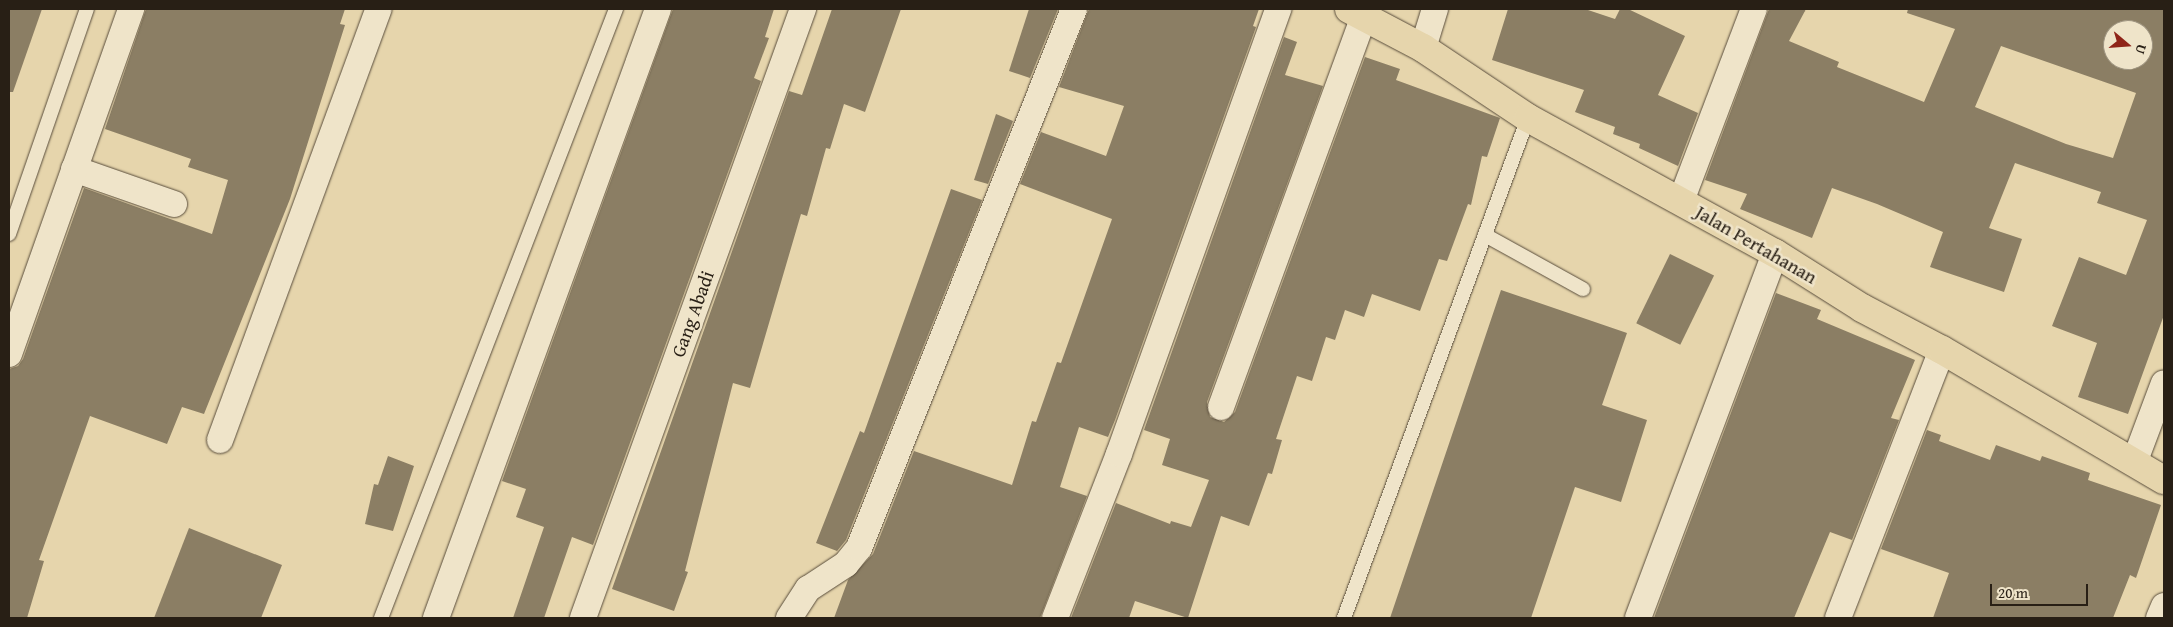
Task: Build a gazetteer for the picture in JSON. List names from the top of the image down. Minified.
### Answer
{"streets":{"main road":["Jalan Pertahanan"],"street":["Gang Abadi"]},"scale_bar":"20 m","north":"right"}
